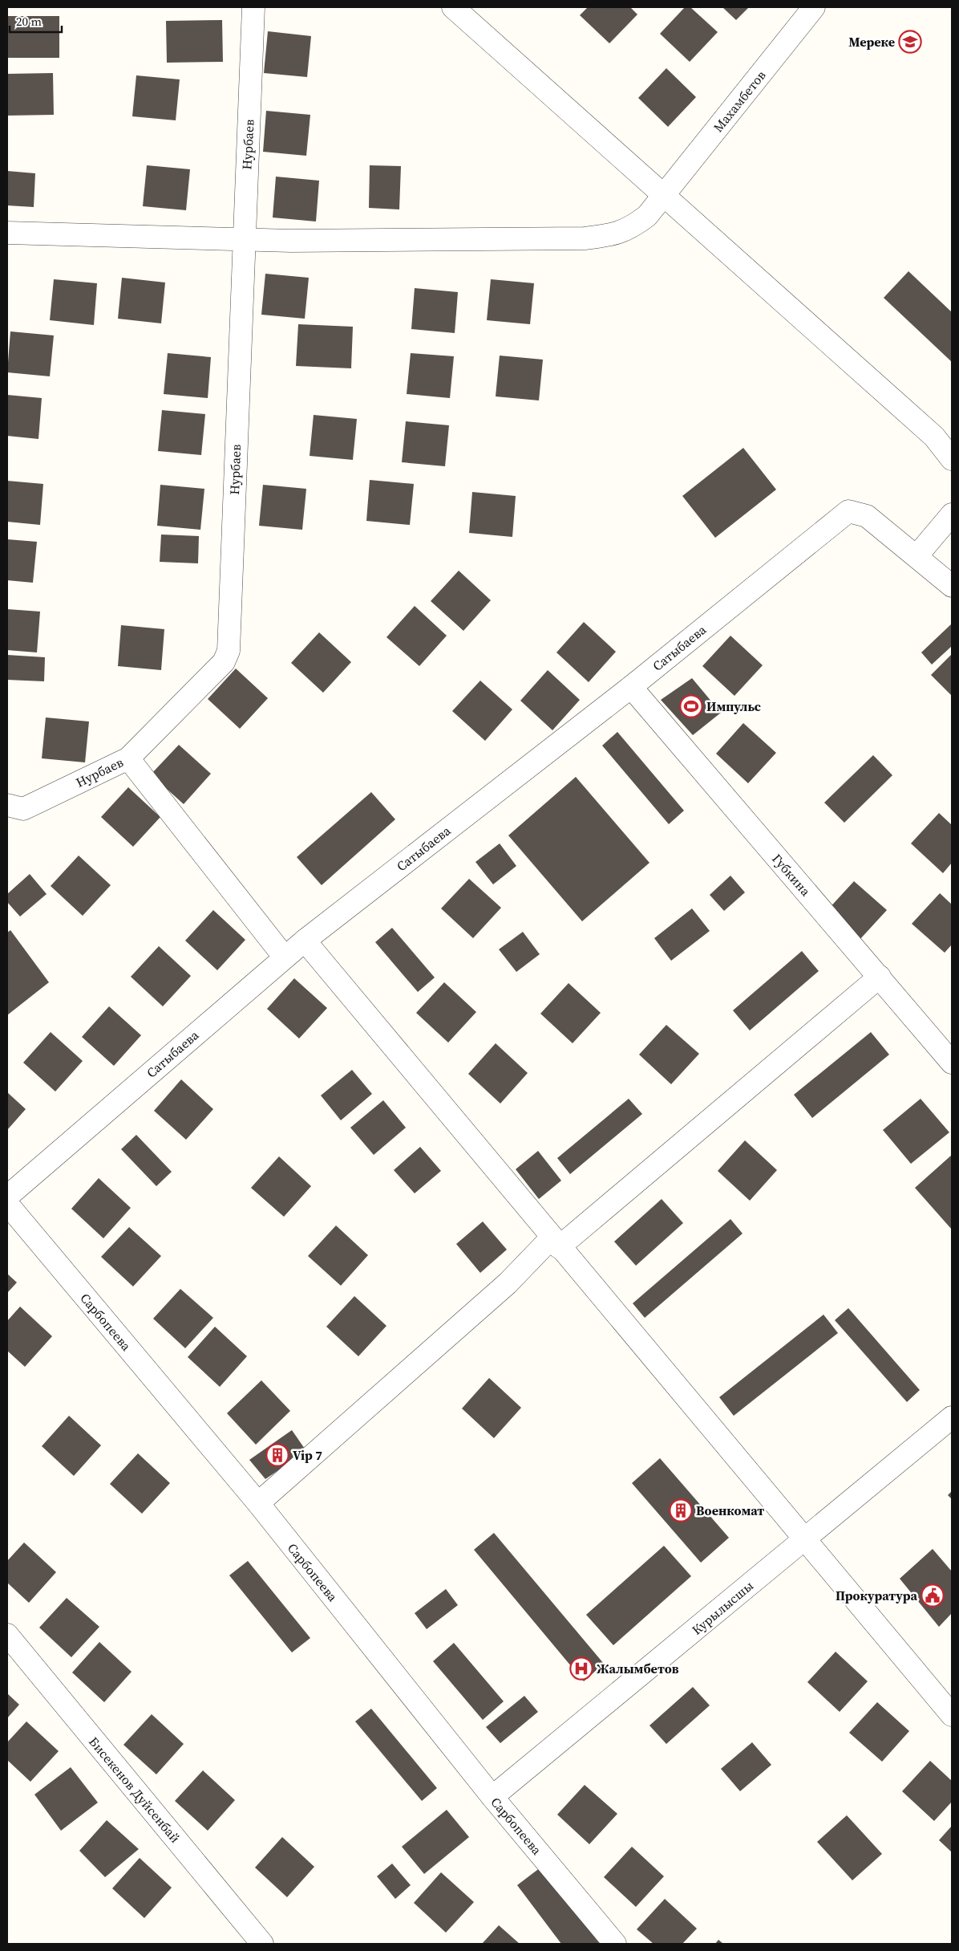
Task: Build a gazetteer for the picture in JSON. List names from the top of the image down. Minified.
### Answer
{"streets":{"street":["Махамбетов","Нурбаев","Сатыбаева","Губкина","Сарбопеева","Курылысшы","Бисекенов Дуйсенбай"]},"crossings":[["Махамбетов","Нурбаев"],["Сатыбаева","Губкина"],["Сарбопеева","Курылысшы"]],"places":{"school or university":["Мереке"],"sports":["Импульс"],"building":["Vip 7","Военкомат"],"public building":["Прокуратура"],"hospital":["Жалымбетов"]},"scale_bar":"20 m"}
